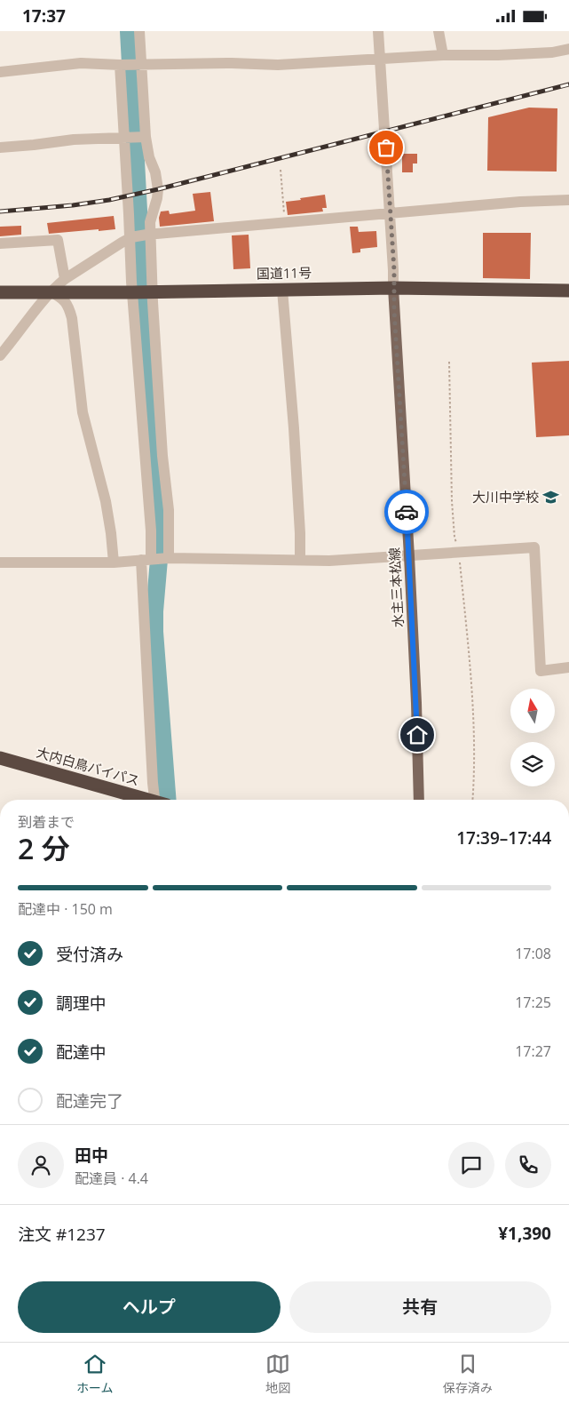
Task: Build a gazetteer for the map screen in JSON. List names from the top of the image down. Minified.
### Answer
{"streets":{"highway":["国道11号","大内白鳥バイパス"],"main road":["水主三本松線"]},"crossings":[["国道11号","水主三本松線"]],"places":{"school or university":["大川中学校"]},"north":"top","page":{"status":"17:37","heading":["2 分","到着まで","17:39–17:44"],"panel":["田中","配達員 · 4.4","注文 #1237","¥1,390"],"bar":"配達中 · 150 m","list":[["受付済み","17:08"],["調理中","17:25"],["配達中","17:27"],"配達完了"],"buttons":["ヘルプ","共有"],"tabs":["ホーム","地図","保存済み"]}}
